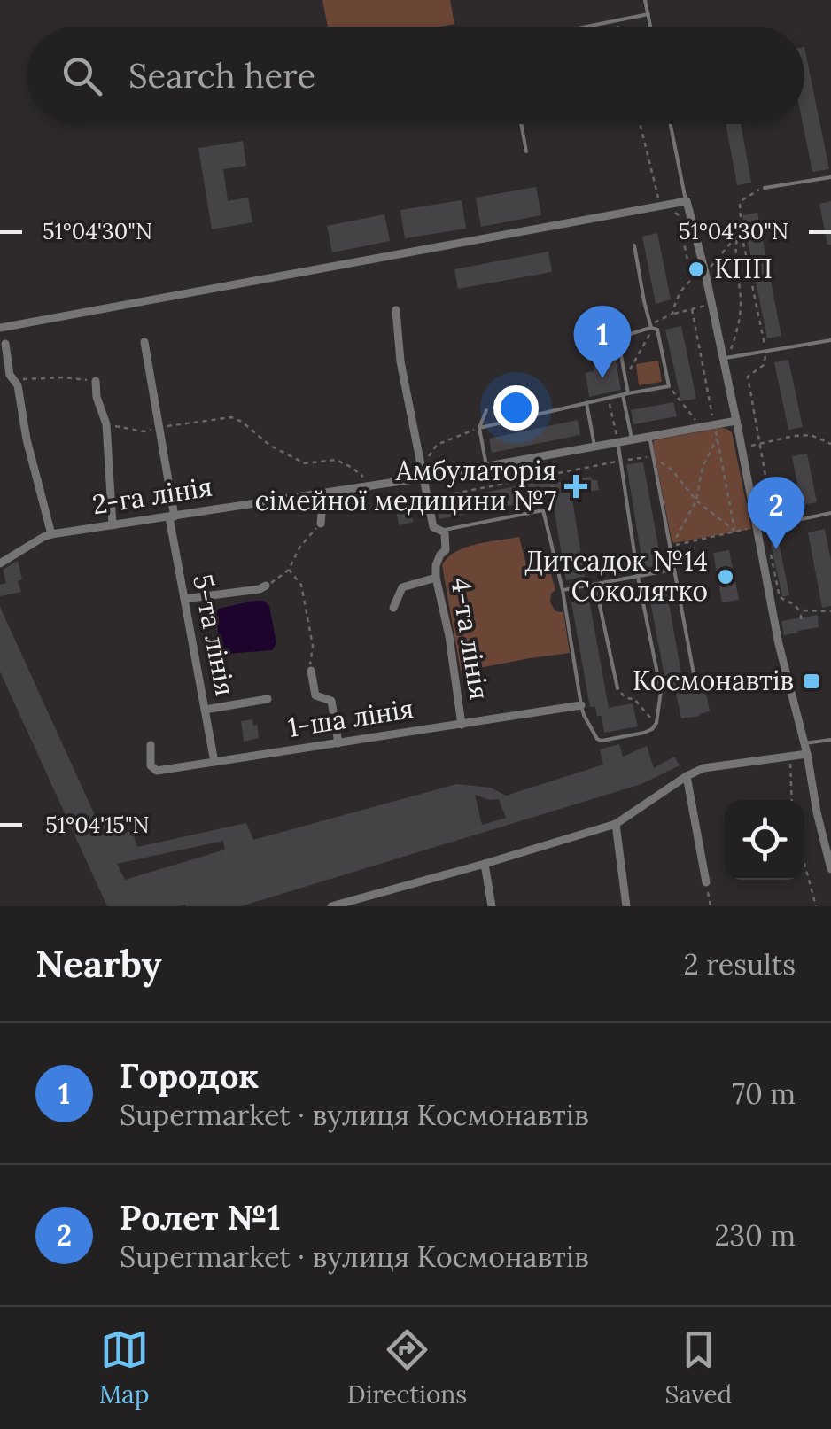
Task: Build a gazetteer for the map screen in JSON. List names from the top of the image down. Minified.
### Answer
{"streets":{"street":["2-га лінія","5-та лінія","4-та лінія","1-ша лінія"]},"crossings":[["2-га лінія","5-та лінія"],["5-та лінія","1-ша лінія"],["4-та лінія","1-ша лінія"]],"places":{"other":["КПП","Дитсадок №14 Соколятко"],"health":["Амбулаторія сімейної медицини №7"],"transit":["Космонавтів"]},"page":{"search":"Search here","pins":["1","2"],"heading":["Nearby","2 results"],"list":[{"mark":"1","name":"Городок","note":"Supermarket · вулиця Космонавтів","value":"70 m"},{"mark":"2","name":"Ролет №1","note":"Supermarket · вулиця Космонавтів","value":"230 m"}],"nav":["Map","Directions","Saved"]},"coordinates":["51°04'30\"N","51°04'15\"N"]}
